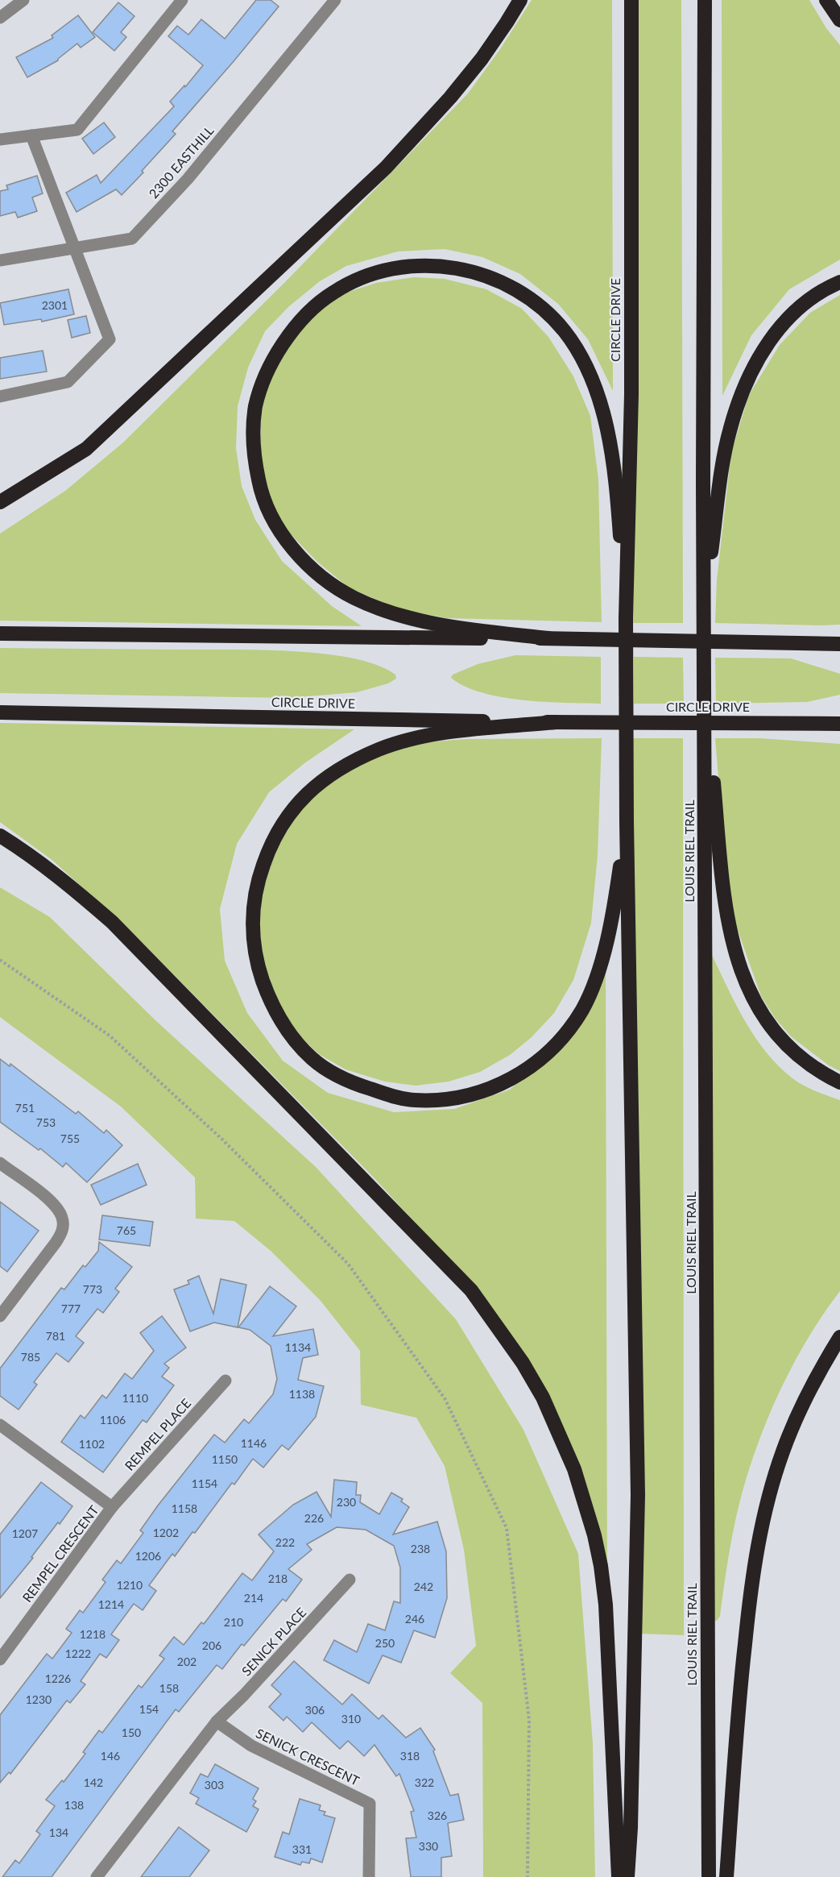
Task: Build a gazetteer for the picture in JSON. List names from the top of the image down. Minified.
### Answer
{"streets":{"highway":["CIRCLE DRIVE","LOUIS RIEL TRAIL"],"street":["2300 EASTHILL","REMPEL PLACE","REMPEL CRESCENT","SENICK PLACE","SENICK CRESCENT"]},"crossings":[["REMPEL PLACE","REMPEL CRESCENT"],["SENICK PLACE","SENICK CRESCENT"]],"house_numbers":["2301","751","753","755","765","773","777","781","1134","785","1138","1110","1106","1146","1102","1150","1154","230","1158","226","1202","1207","222","238","1206","218","1210","242","214","1214","246","210","1218","250","206","1222","202","1226","158","1230","154","306","310","150","146","318","142","322","303","138","326","134","330","331"]}
